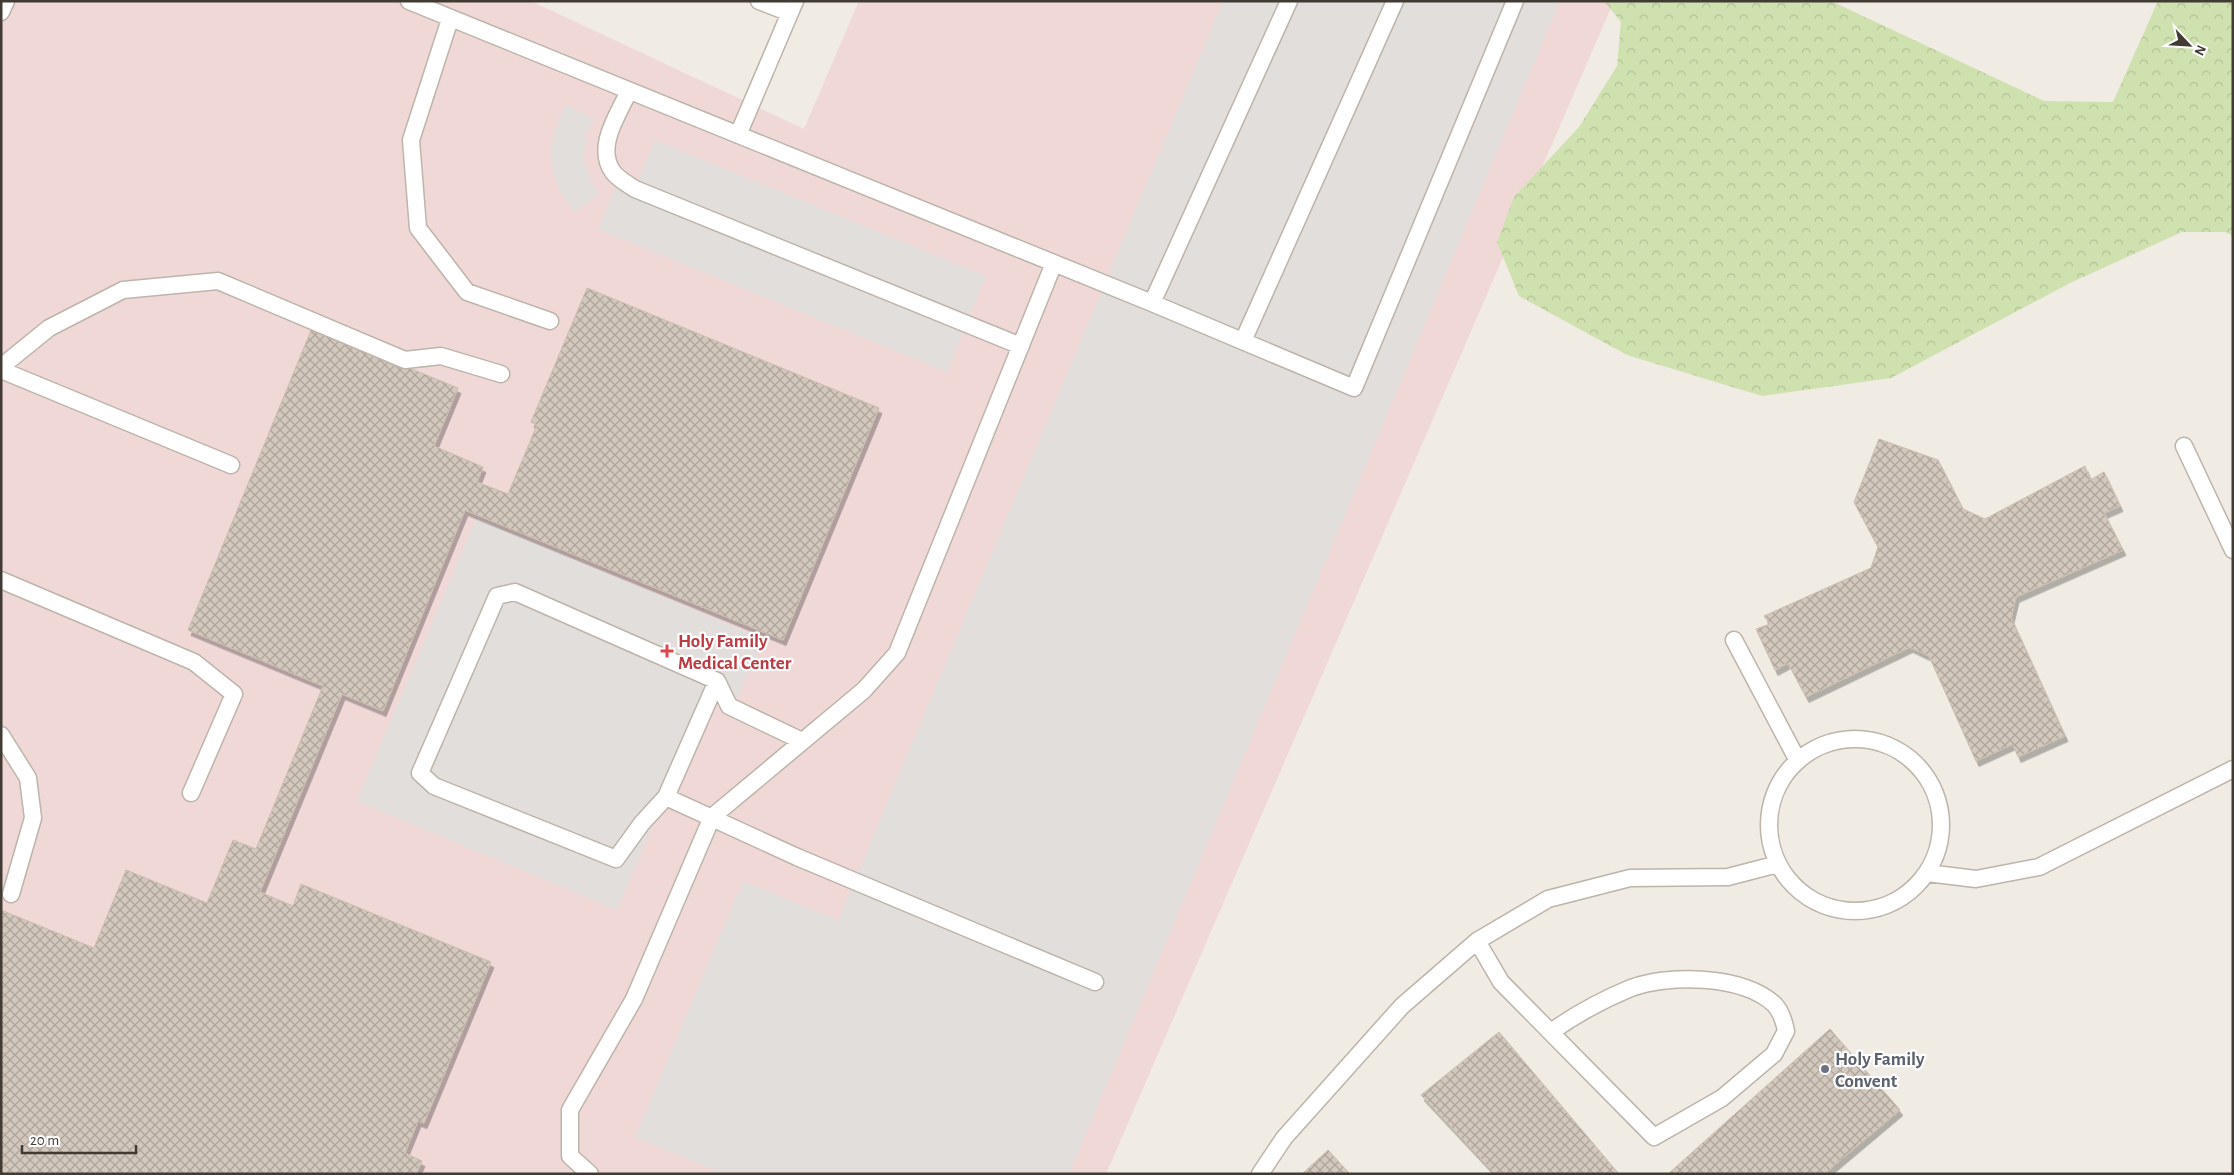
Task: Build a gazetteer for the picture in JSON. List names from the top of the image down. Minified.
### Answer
{"places":{"health":["Holy Family Medical Center"],"other":["Holy Family Convent"]},"scale_bar":"20 m","north":"bottom right"}
